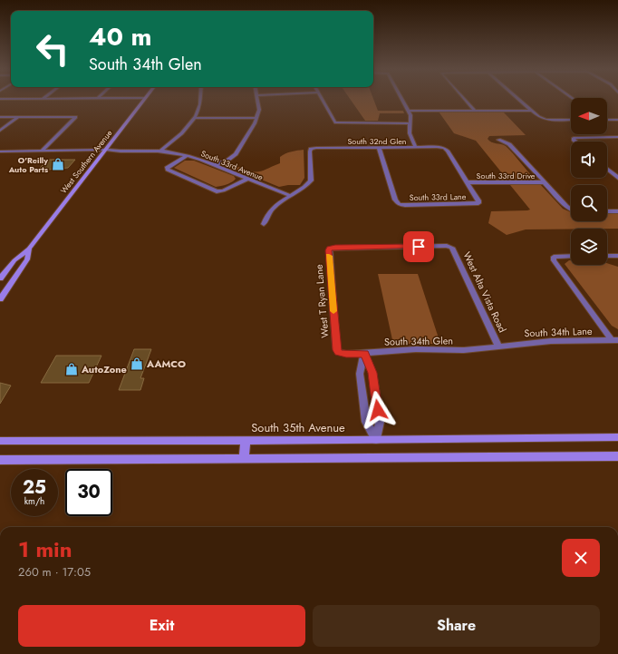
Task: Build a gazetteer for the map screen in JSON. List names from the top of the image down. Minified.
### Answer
{"streets":{"main road":["West Southern Avenue","South 35th Avenue"],"street":["South 32nd Glen","South 33rd Avenue","South 33rd Drive","South 33rd Lane","West Alta Vista Road","West T Ryan Lane","South 34th Lane","South 34th Glen"]},"crossings":[["South 32nd Glen","South 33rd Avenue"],["South 32nd Glen","South 33rd Drive"],["South 32nd Glen","South 33rd Lane"],["West Southern Avenue","South 33rd Avenue"],["South 33rd Drive","South 33rd Lane"],["West Alta Vista Road","West T Ryan Lane"],["West Alta Vista Road","South 34th Lane"],["West Alta Vista Road","South 34th Glen"],["West T Ryan Lane","South 34th Glen"],["South 34th Lane","South 34th Glen"]],"places":{"shop":["O'Reilly Auto Parts","AAMCO","AutoZone"]},"north":"left","page":{"turn":["40 m","South 34th Glen"],"speed":"25 km/h","limit":"30","heading":["1 min","260 m · 17:05"],"buttons":["Exit","Share"]}}
